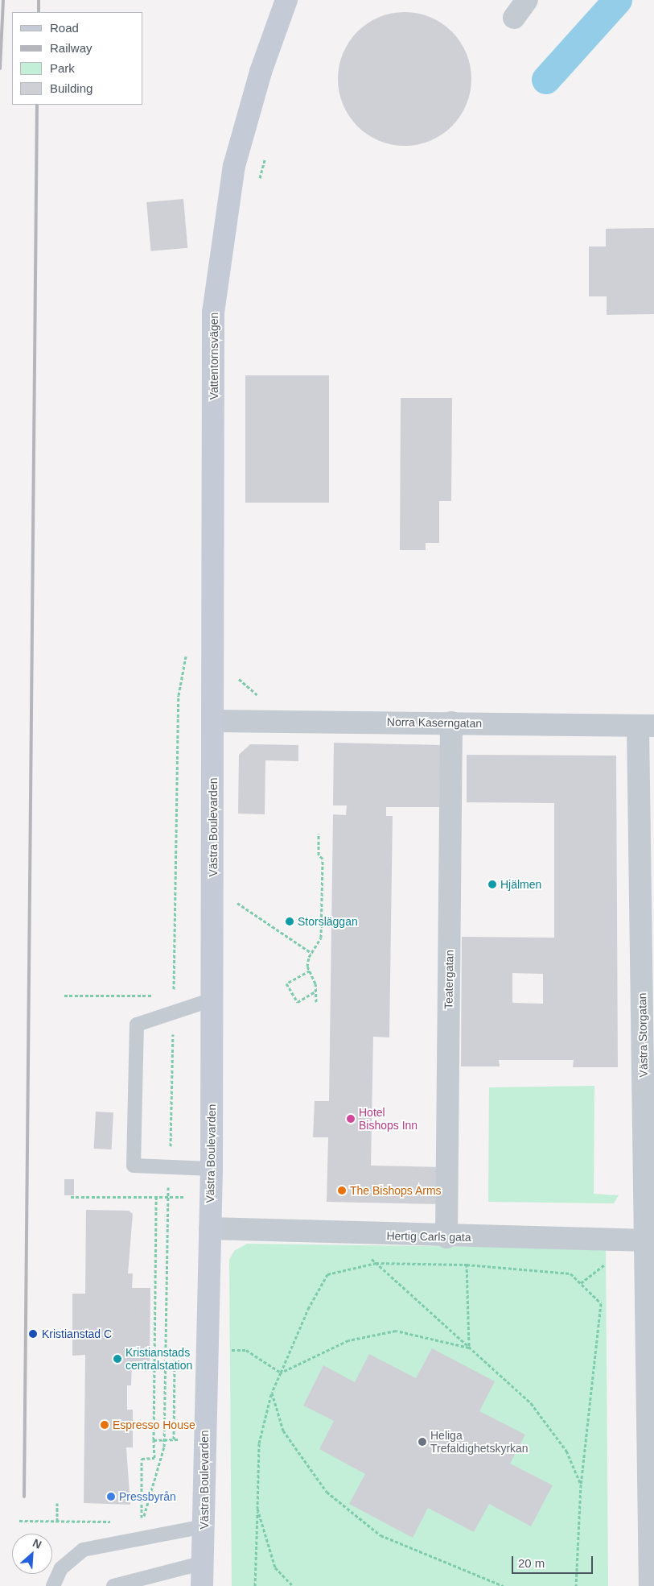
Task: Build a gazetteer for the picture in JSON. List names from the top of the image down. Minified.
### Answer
{"streets":{"street":["Vattentornsvägen","Norra Kaserngatan","Västra Boulevarden","Teatergatan","Västra Storgatan","Hertig Carls gata"]},"crossings":[["Vattentornsvägen","Norra Kaserngatan"],["Vattentornsvägen","Västra Boulevarden"],["Norra Kaserngatan","Västra Boulevarden"],["Norra Kaserngatan","Teatergatan"],["Norra Kaserngatan","Västra Storgatan"],["Västra Boulevarden","Hertig Carls gata"],["Teatergatan","Hertig Carls gata"],["Västra Storgatan","Hertig Carls gata"]],"places":["Hjälmen","Storsläggan","Hotel Bishops Inn","The Bishops Arms","Kristianstad C","Kristianstads centralstation","Espresso House","Heliga Trefaldighetskyrkan","Pressbyrån"],"legend":["Road","Railway","Park","Building"],"scale_bar":"20 m","north":"top right"}
